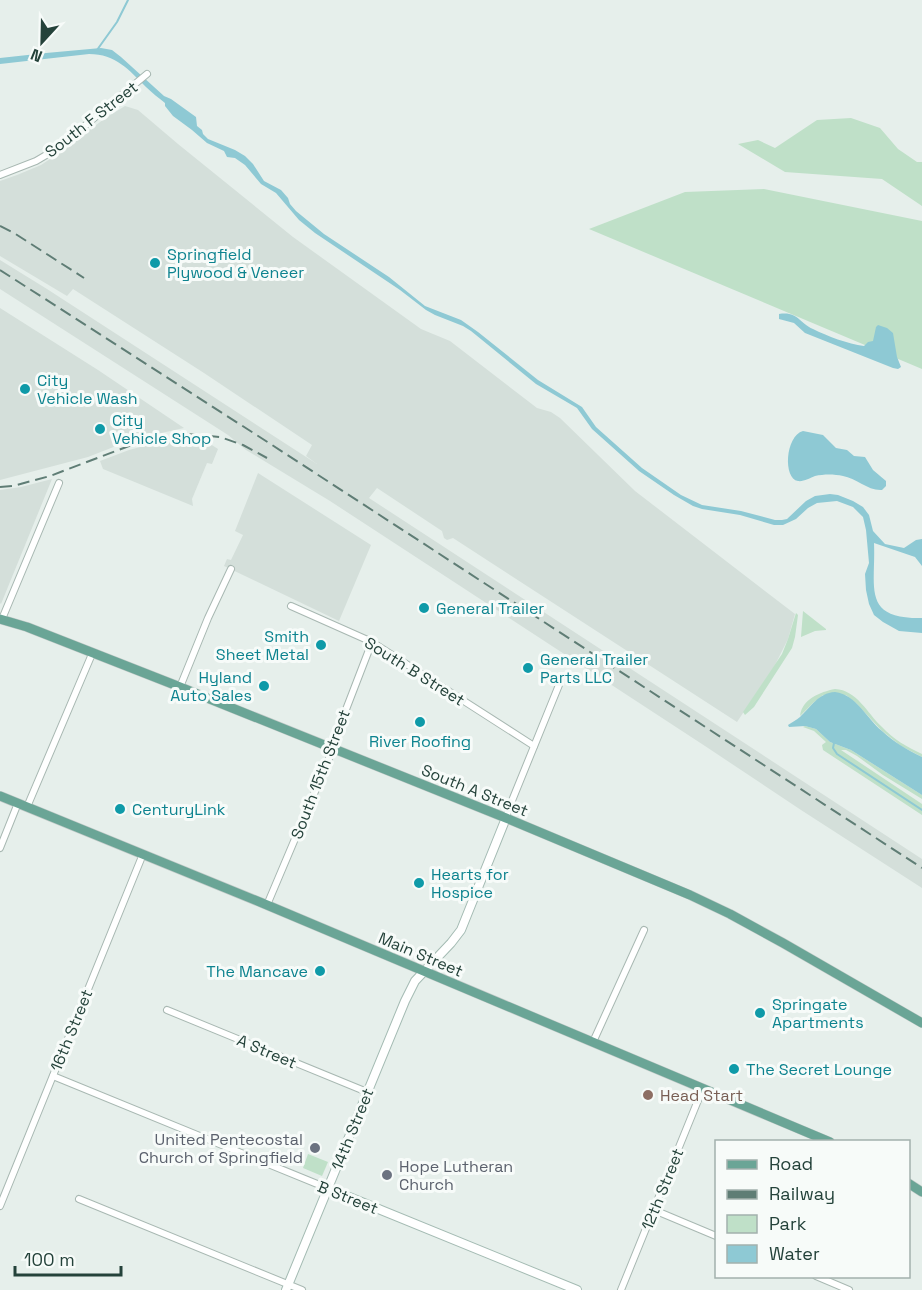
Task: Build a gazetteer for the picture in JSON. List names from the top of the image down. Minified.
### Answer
{"streets":{"main road":["South A Street","Main Street","14th Street","B Street"],"street":["South F Street","South B Street","South 15th Street","16th Street","A Street","12th Street"]},"crossings":[["South B Street","South 15th Street"],["South 15th Street","South A Street"],["South 15th Street","Main Street"],["South A Street","14th Street"],["Main Street","16th Street"],["Main Street","14th Street"],["Main Street","12th Street"],["16th Street","B Street"],["A Street","14th Street"],["14th Street","B Street"]],"places":["Springfield Plywood & Veneer","City Vehicle Wash","City Vehicle Shop","General Trailer","Smith Sheet Metal","General Trailer Parts LLC","Hyland Auto Sales","River Roofing","CenturyLink","Hearts for Hospice","The Mancave","Springate Apartments","The Secret Lounge","Head Start","United Pentecostal Church of Springfield","Hope Lutheran Church"],"legend":["Road","Railway","Park","Water"],"scale_bar":"100 m","north":"bottom"}
